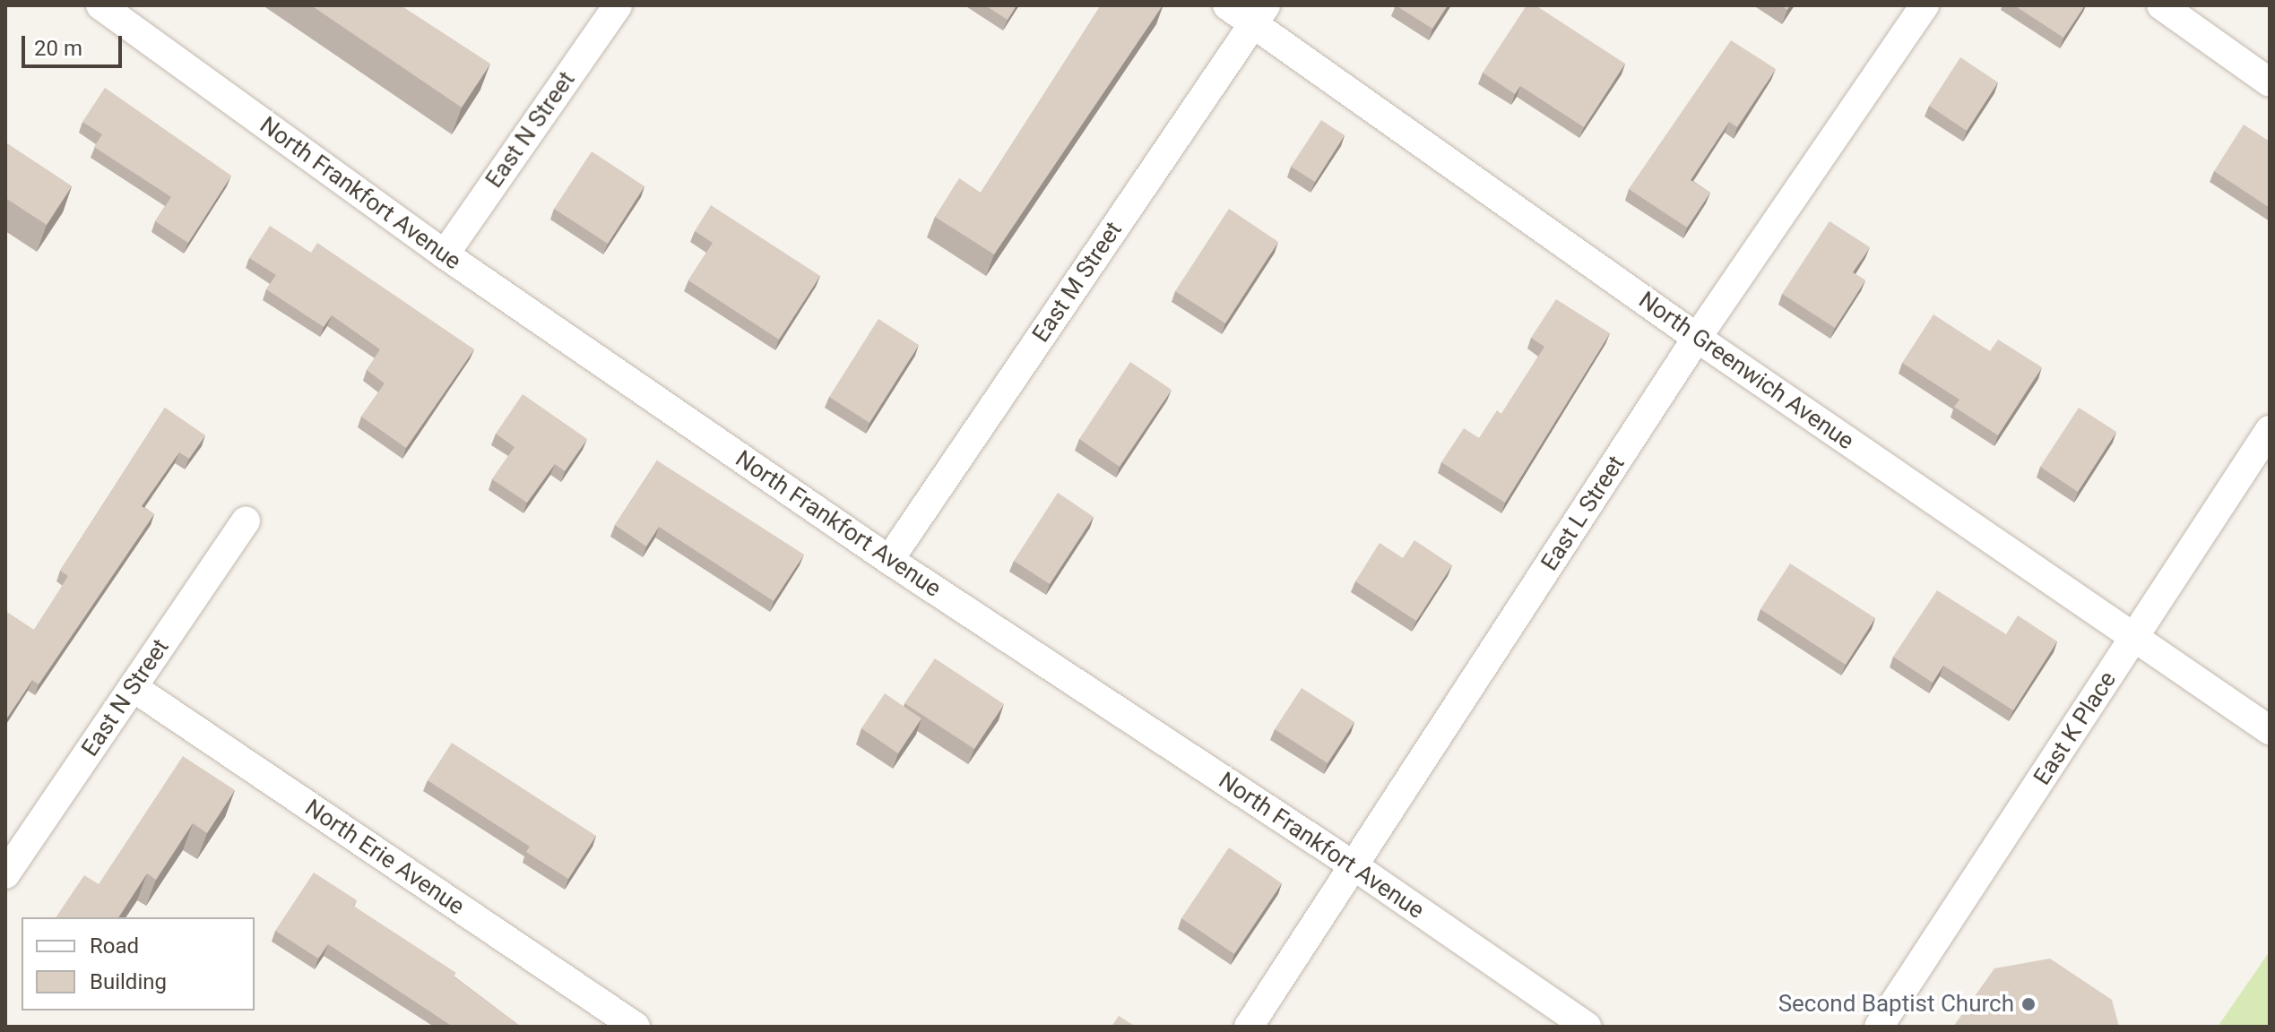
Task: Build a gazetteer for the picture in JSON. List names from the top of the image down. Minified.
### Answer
{"streets":{"street":["East N Street","North Frankfort Avenue","East M Street","North Greenwich Avenue","East L Street","East K Place","North Erie Avenue"]},"crossings":[["East N Street","North Frankfort Avenue"],["East N Street","North Erie Avenue"],["North Frankfort Avenue","East M Street"],["North Frankfort Avenue","East L Street"],["East M Street","North Greenwich Avenue"],["North Greenwich Avenue","East L Street"],["North Greenwich Avenue","East K Place"]],"places":["Second Baptist Church"],"legend":["Road","Building"],"scale_bar":"20 m"}
